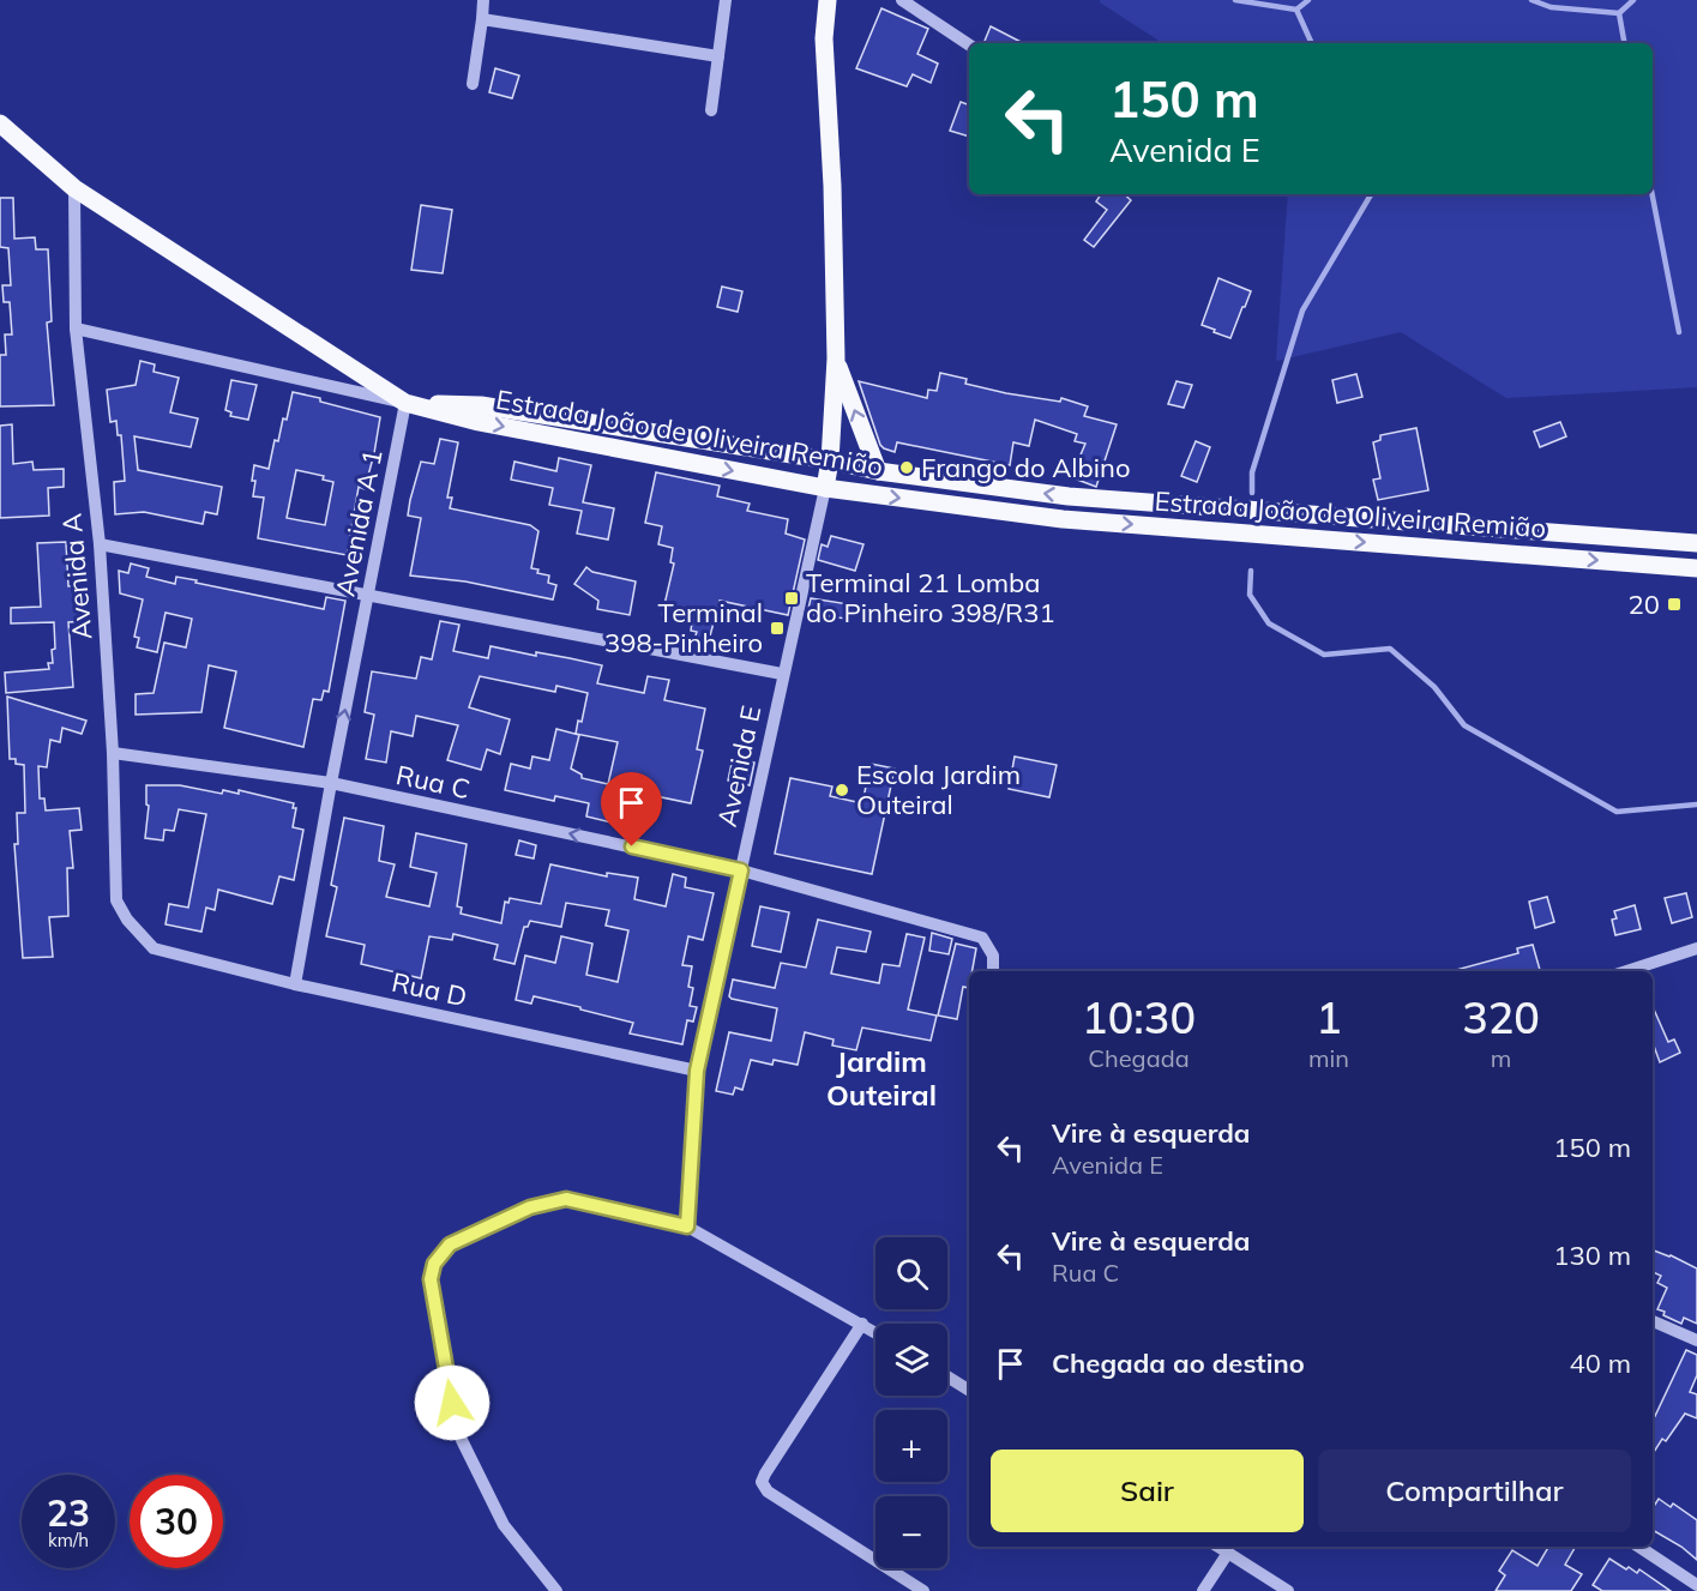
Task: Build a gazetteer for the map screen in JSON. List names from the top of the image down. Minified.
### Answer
{"streets":{"main road":["Estrada João de Oliveira Remião"],"street":["Avenida A 1","Avenida A","Avenida E","Rua C","Rua D"]},"crossings":[["Estrada João de Oliveira Remião","Avenida A 1"],["Estrada João de Oliveira Remião","Avenida A"],["Estrada João de Oliveira Remião","Avenida E"],["Avenida A 1","Rua C"],["Avenida A 1","Rua D"],["Avenida A","Rua C"],["Avenida A","Rua D"],["Avenida E","Rua C"],["Avenida E","Rua D"]],"one_way":["Rua C"],"districts":["Jardim Outeiral"],"places":{"other":["Frango do Albino","Escola Jardim Outeiral"],"transit":["Terminal 21 Lomba do Pinheiro 398/R31","20","Terminal 398-Pinheiro"]},"page":{"turn":["150 m","Avenida E"],"eta":["10:30","Chegada","1","min","320","m"],"list":[{"name":"Vire à esquerda","note":"Avenida E","value":"150 m"},{"name":"Vire à esquerda","note":"Rua C","value":"130 m"},{"name":"Chegada ao destino","value":"40 m"}],"map_buttons":["+","−"],"buttons":["Sair","Compartilhar"],"speed":"23 km/h","limit":"30"}}
